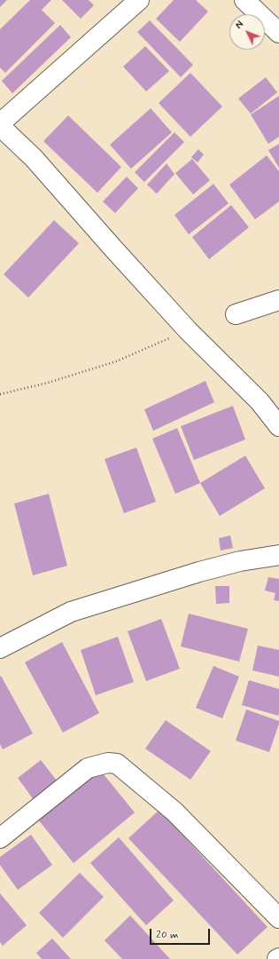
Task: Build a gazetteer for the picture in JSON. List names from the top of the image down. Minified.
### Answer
{"scale_bar":"20 m","north":"top left"}
